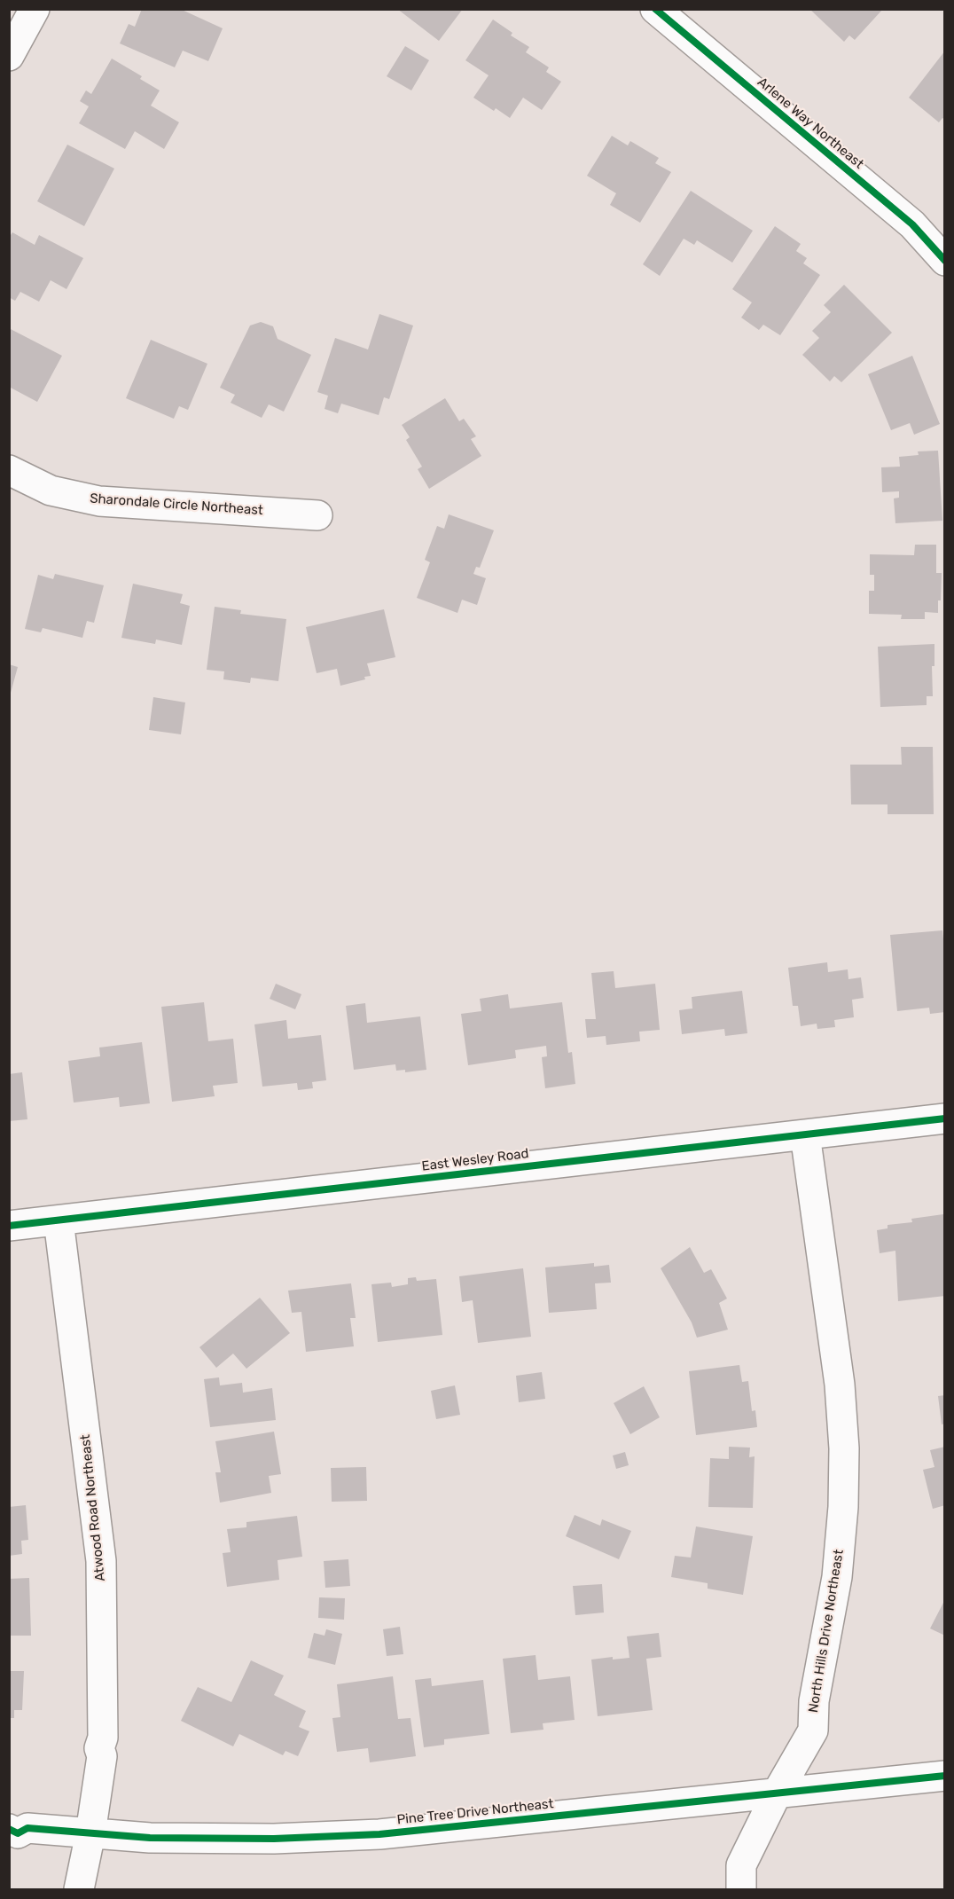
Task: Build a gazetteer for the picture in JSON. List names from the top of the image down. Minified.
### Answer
{"streets":{"street":["Arlene Way Northeast","Sharondale Circle Northeast","East Wesley Road","Atwood Road Northeast","North Hills Drive Northeast","Pine Tree Drive Northeast"]},"crossings":[["East Wesley Road","Atwood Road Northeast"],["East Wesley Road","North Hills Drive Northeast"],["Atwood Road Northeast","Pine Tree Drive Northeast"],["North Hills Drive Northeast","Pine Tree Drive Northeast"]]}
